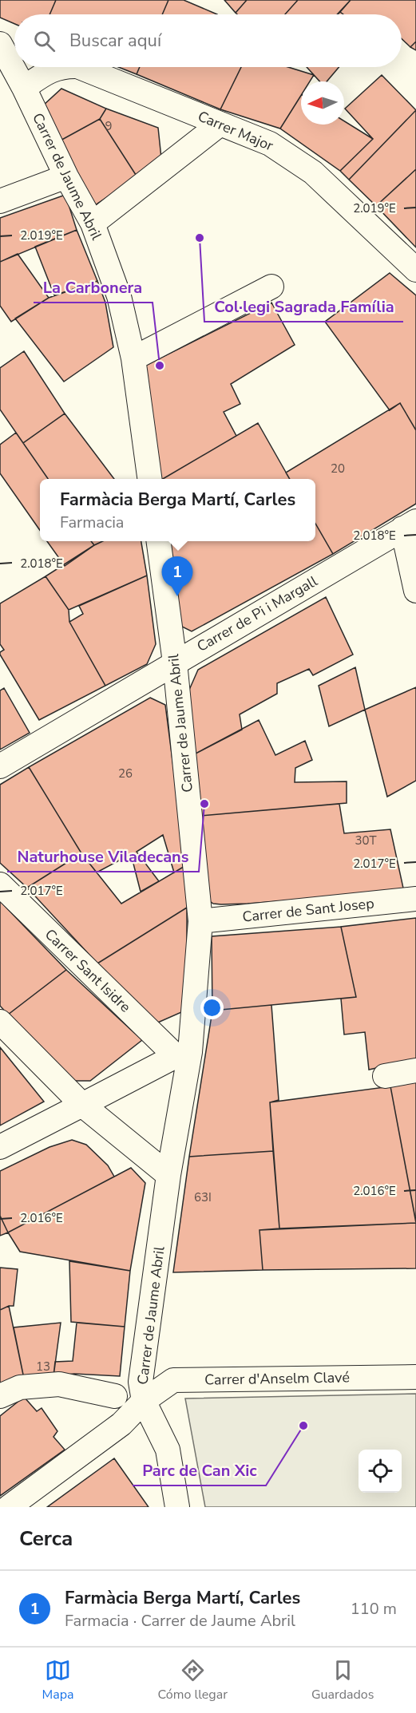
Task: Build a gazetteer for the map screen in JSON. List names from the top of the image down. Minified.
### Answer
{"streets":{"street":["Carrer Major","Carrer de Jaume Abril","Carrer de Pi i Margall","Carrer de Sant Josep","Carrer Sant Isidre","Carrer d'Anselm Clavé"]},"crossings":[["Carrer Major","Carrer de Jaume Abril"],["Carrer de Jaume Abril","Carrer de Pi i Margall"],["Carrer de Jaume Abril","Carrer de Sant Josep"],["Carrer de Jaume Abril","Carrer Sant Isidre"],["Carrer de Jaume Abril","Carrer d'Anselm Clavé"]],"places":["Col·legi Sagrada Família","La Carbonera","Naturhouse Viladecans","Parc de Can Xic"],"house_numbers":["9","20","26","30T","63I","13"],"north":"left","page":{"search":"Buscar aquí","popup":["Farmàcia Berga Martí, Carles","Farmacia"],"pins":"1","heading":"Cerca","list":[{"mark":"1","name":"Farmàcia Berga Martí, Carles","note":"Farmacia · Carrer de Jaume Abril","value":"110 m"}],"nav":["Mapa","Cómo llegar","Guardados"]},"coordinates":["2.019°E","2.018°E","2.017°E","2.016°E"]}
